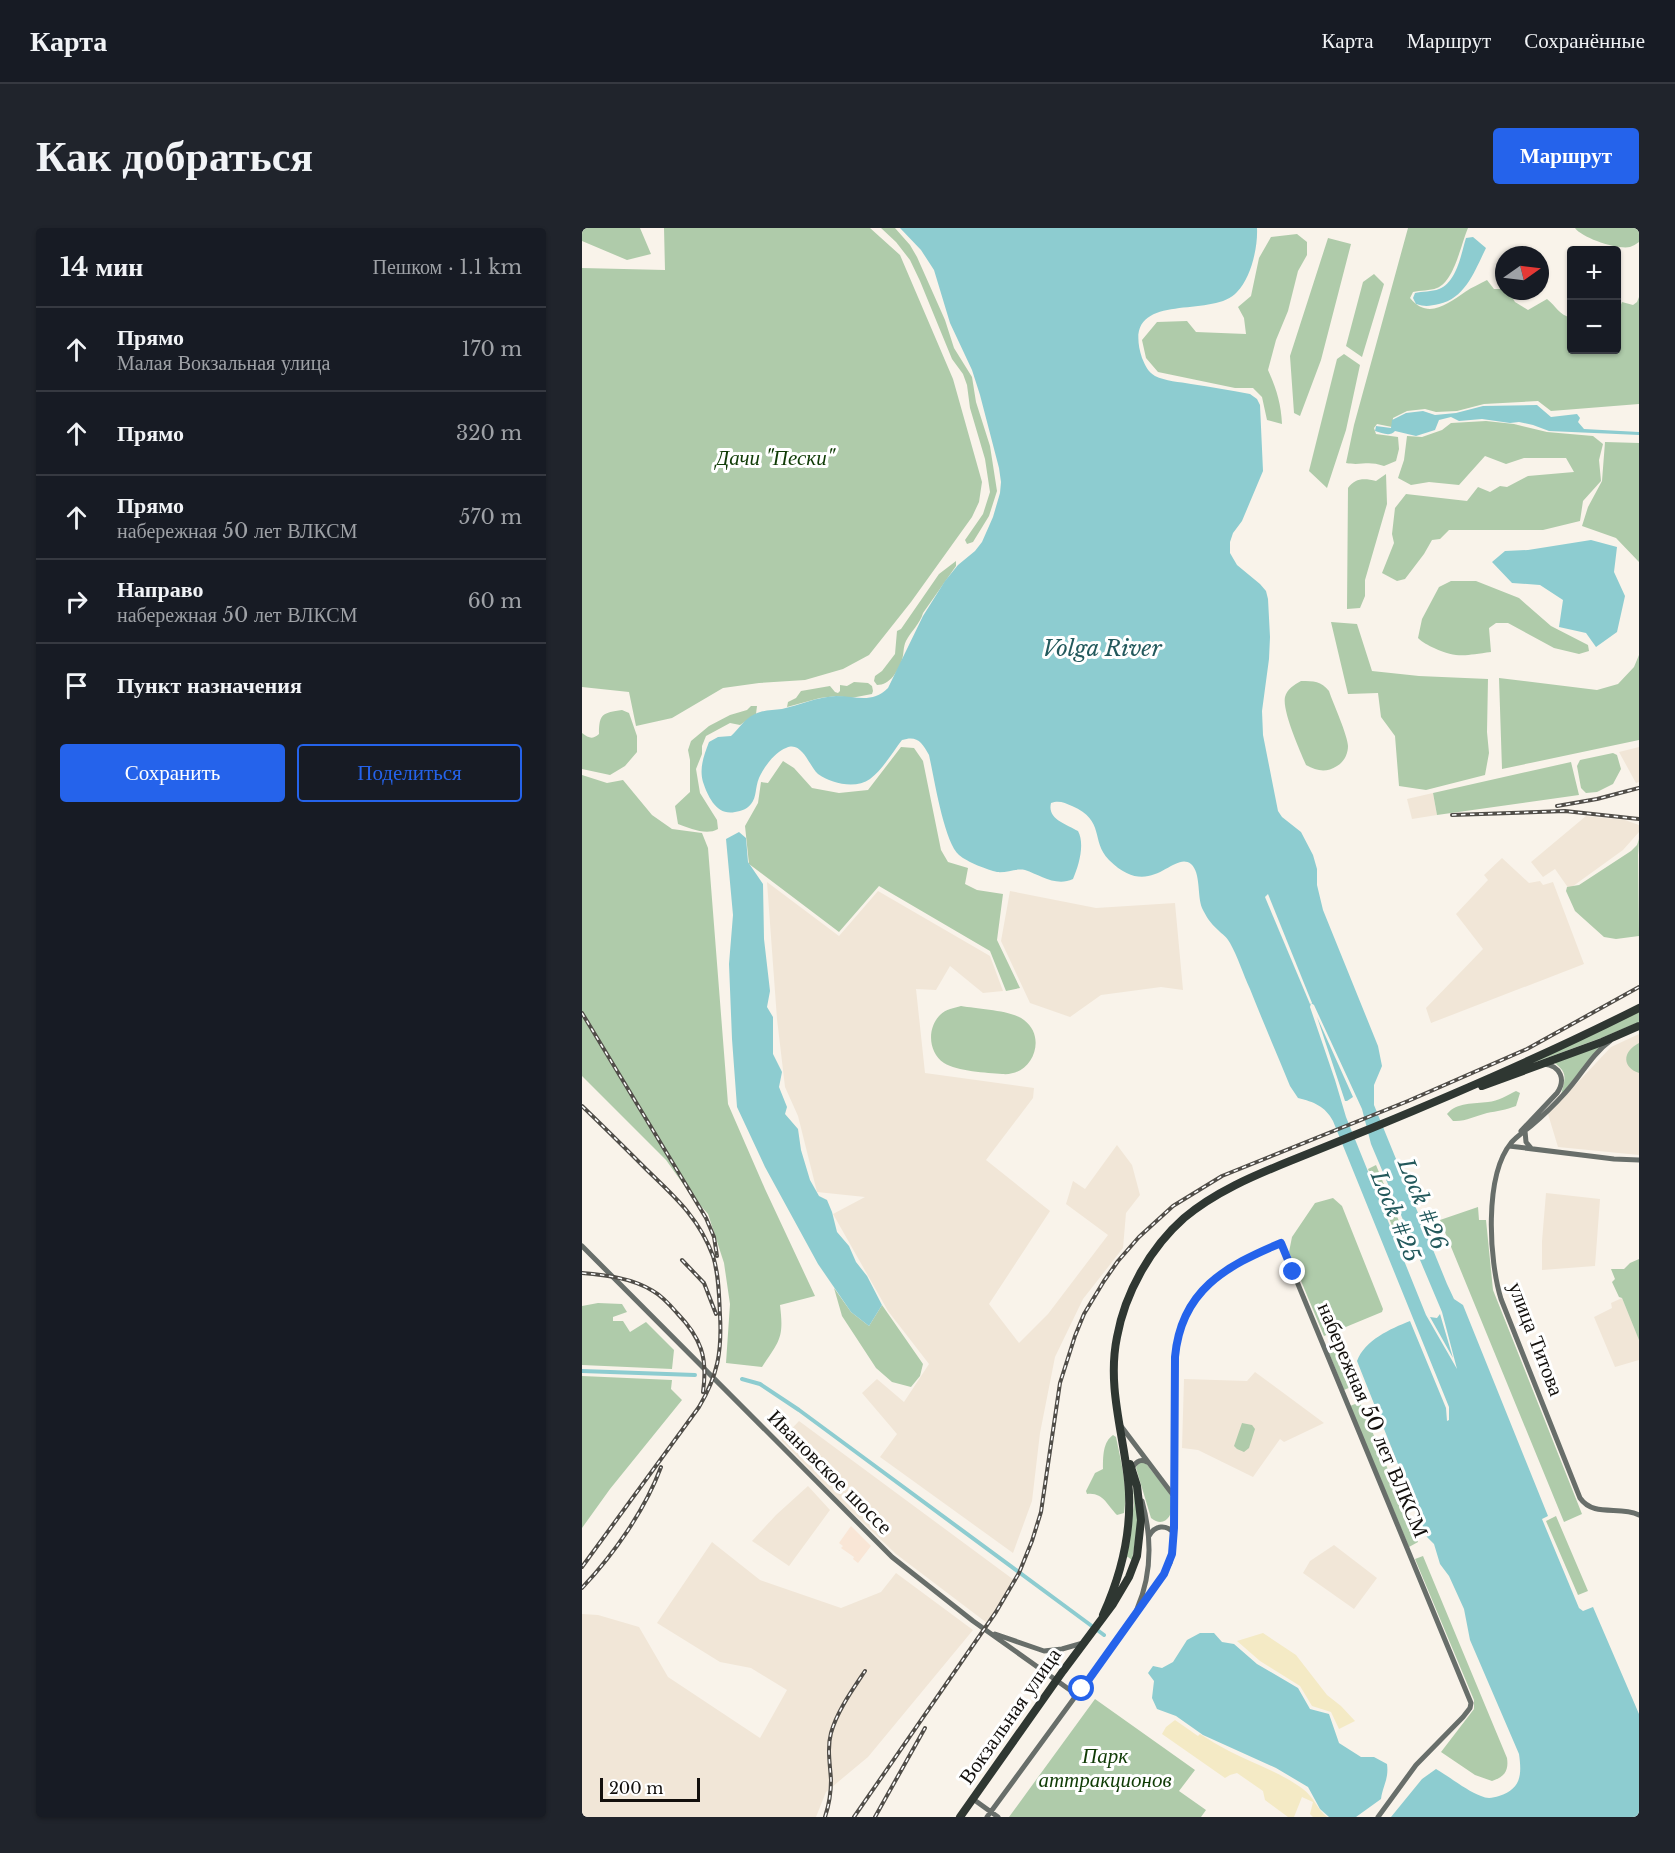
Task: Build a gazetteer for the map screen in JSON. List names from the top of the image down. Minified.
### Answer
{"streets":{"highway":["Вокзальная улица"],"street":["улица Титова","набережная 50 лет ВЛКСМ","Ивановское шоссе"]},"water":["Volga River","Lock #26","Lock #25"],"parks":["Дачи \"Пески\"","Парк аттракционов"],"scale_bar":"200 m","north":"right","page":{"header":"Карта","nav":["Карта","Маршрут","Сохранённые"],"buttons":["Маршрут",["Сохранить","Поделиться"]],"title":"Как добраться","heading":["14 мин","Пешком · 1.1 km"],"map_buttons":["+","−"],"list":[["Прямо","Малая Вокзальная улица","170 m"],["Прямо","320 m"],["Прямо","набережная 50 лет ВЛКСМ","570 m"],["Направо","набережная 50 лет ВЛКСМ","60 m"],"Пункт назначения"],"scale":"200 m"}}
